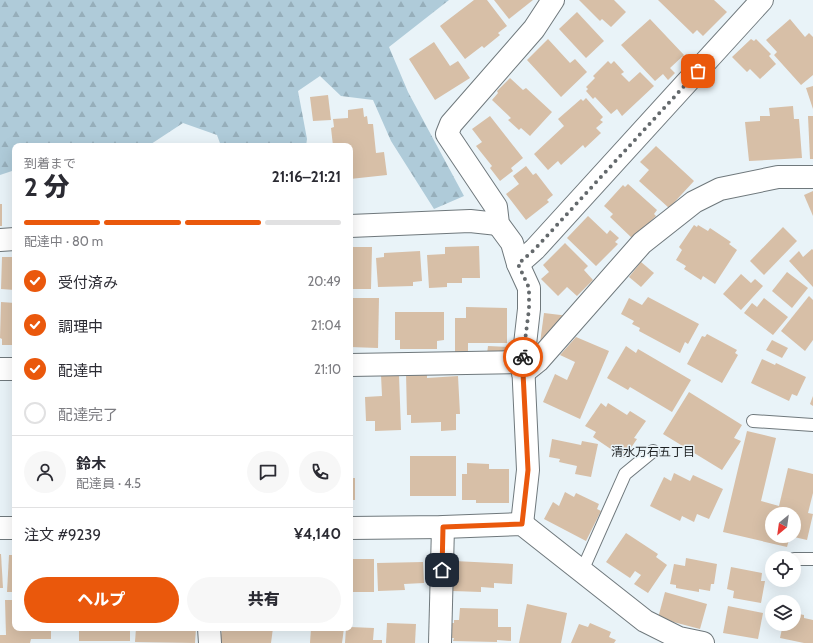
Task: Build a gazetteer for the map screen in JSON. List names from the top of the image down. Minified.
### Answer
{"districts":["清水万石五丁目"],"north":"bottom left","page":{"heading":["2 分","到着まで","21:16–21:21"],"panel":["鈴木","配達員 · 4.5","注文 #9239","¥4,140"],"bar":"配達中 · 80 m","list":[["受付済み","20:49"],["調理中","21:04"],["配達中","21:10"],"配達完了"],"buttons":["ヘルプ","共有"]}}
